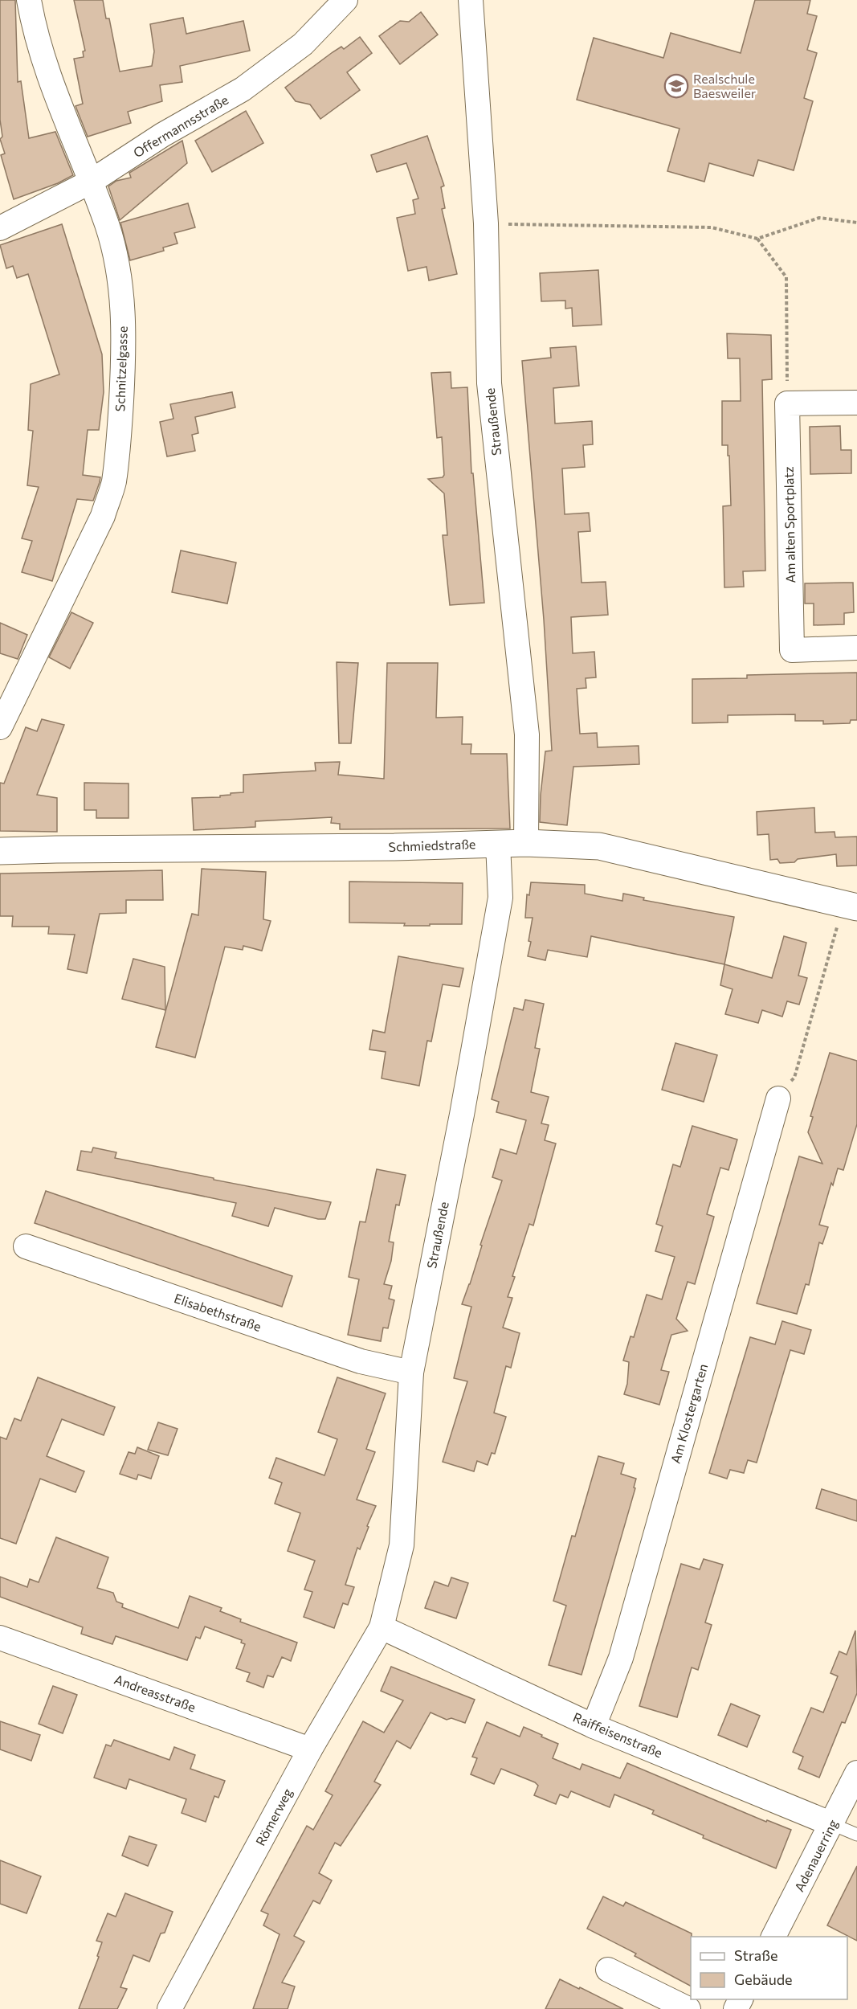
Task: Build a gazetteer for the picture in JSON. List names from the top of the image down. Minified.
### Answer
{"streets":{"street":["Offermannsstraße","Schnitzelgasse","Straußende","Am alten Sportplatz","Schmiedstraße","Elisabethstraße","Am Klostergarten","Andreasstraße","Raiffeisenstraße","Römerweg","Adenauerring"]},"crossings":[["Offermannsstraße","Schnitzelgasse"],["Straußende","Schmiedstraße"],["Straußende","Elisabethstraße"],["Straußende","Raiffeisenstraße"],["Straußende","Römerweg"],["Am Klostergarten","Raiffeisenstraße"],["Andreasstraße","Römerweg"],["Raiffeisenstraße","Römerweg"],["Raiffeisenstraße","Adenauerring"]],"places":{"school or university":["Realschule Baesweiler"]},"legend":["Straße","Gebäude"]}
